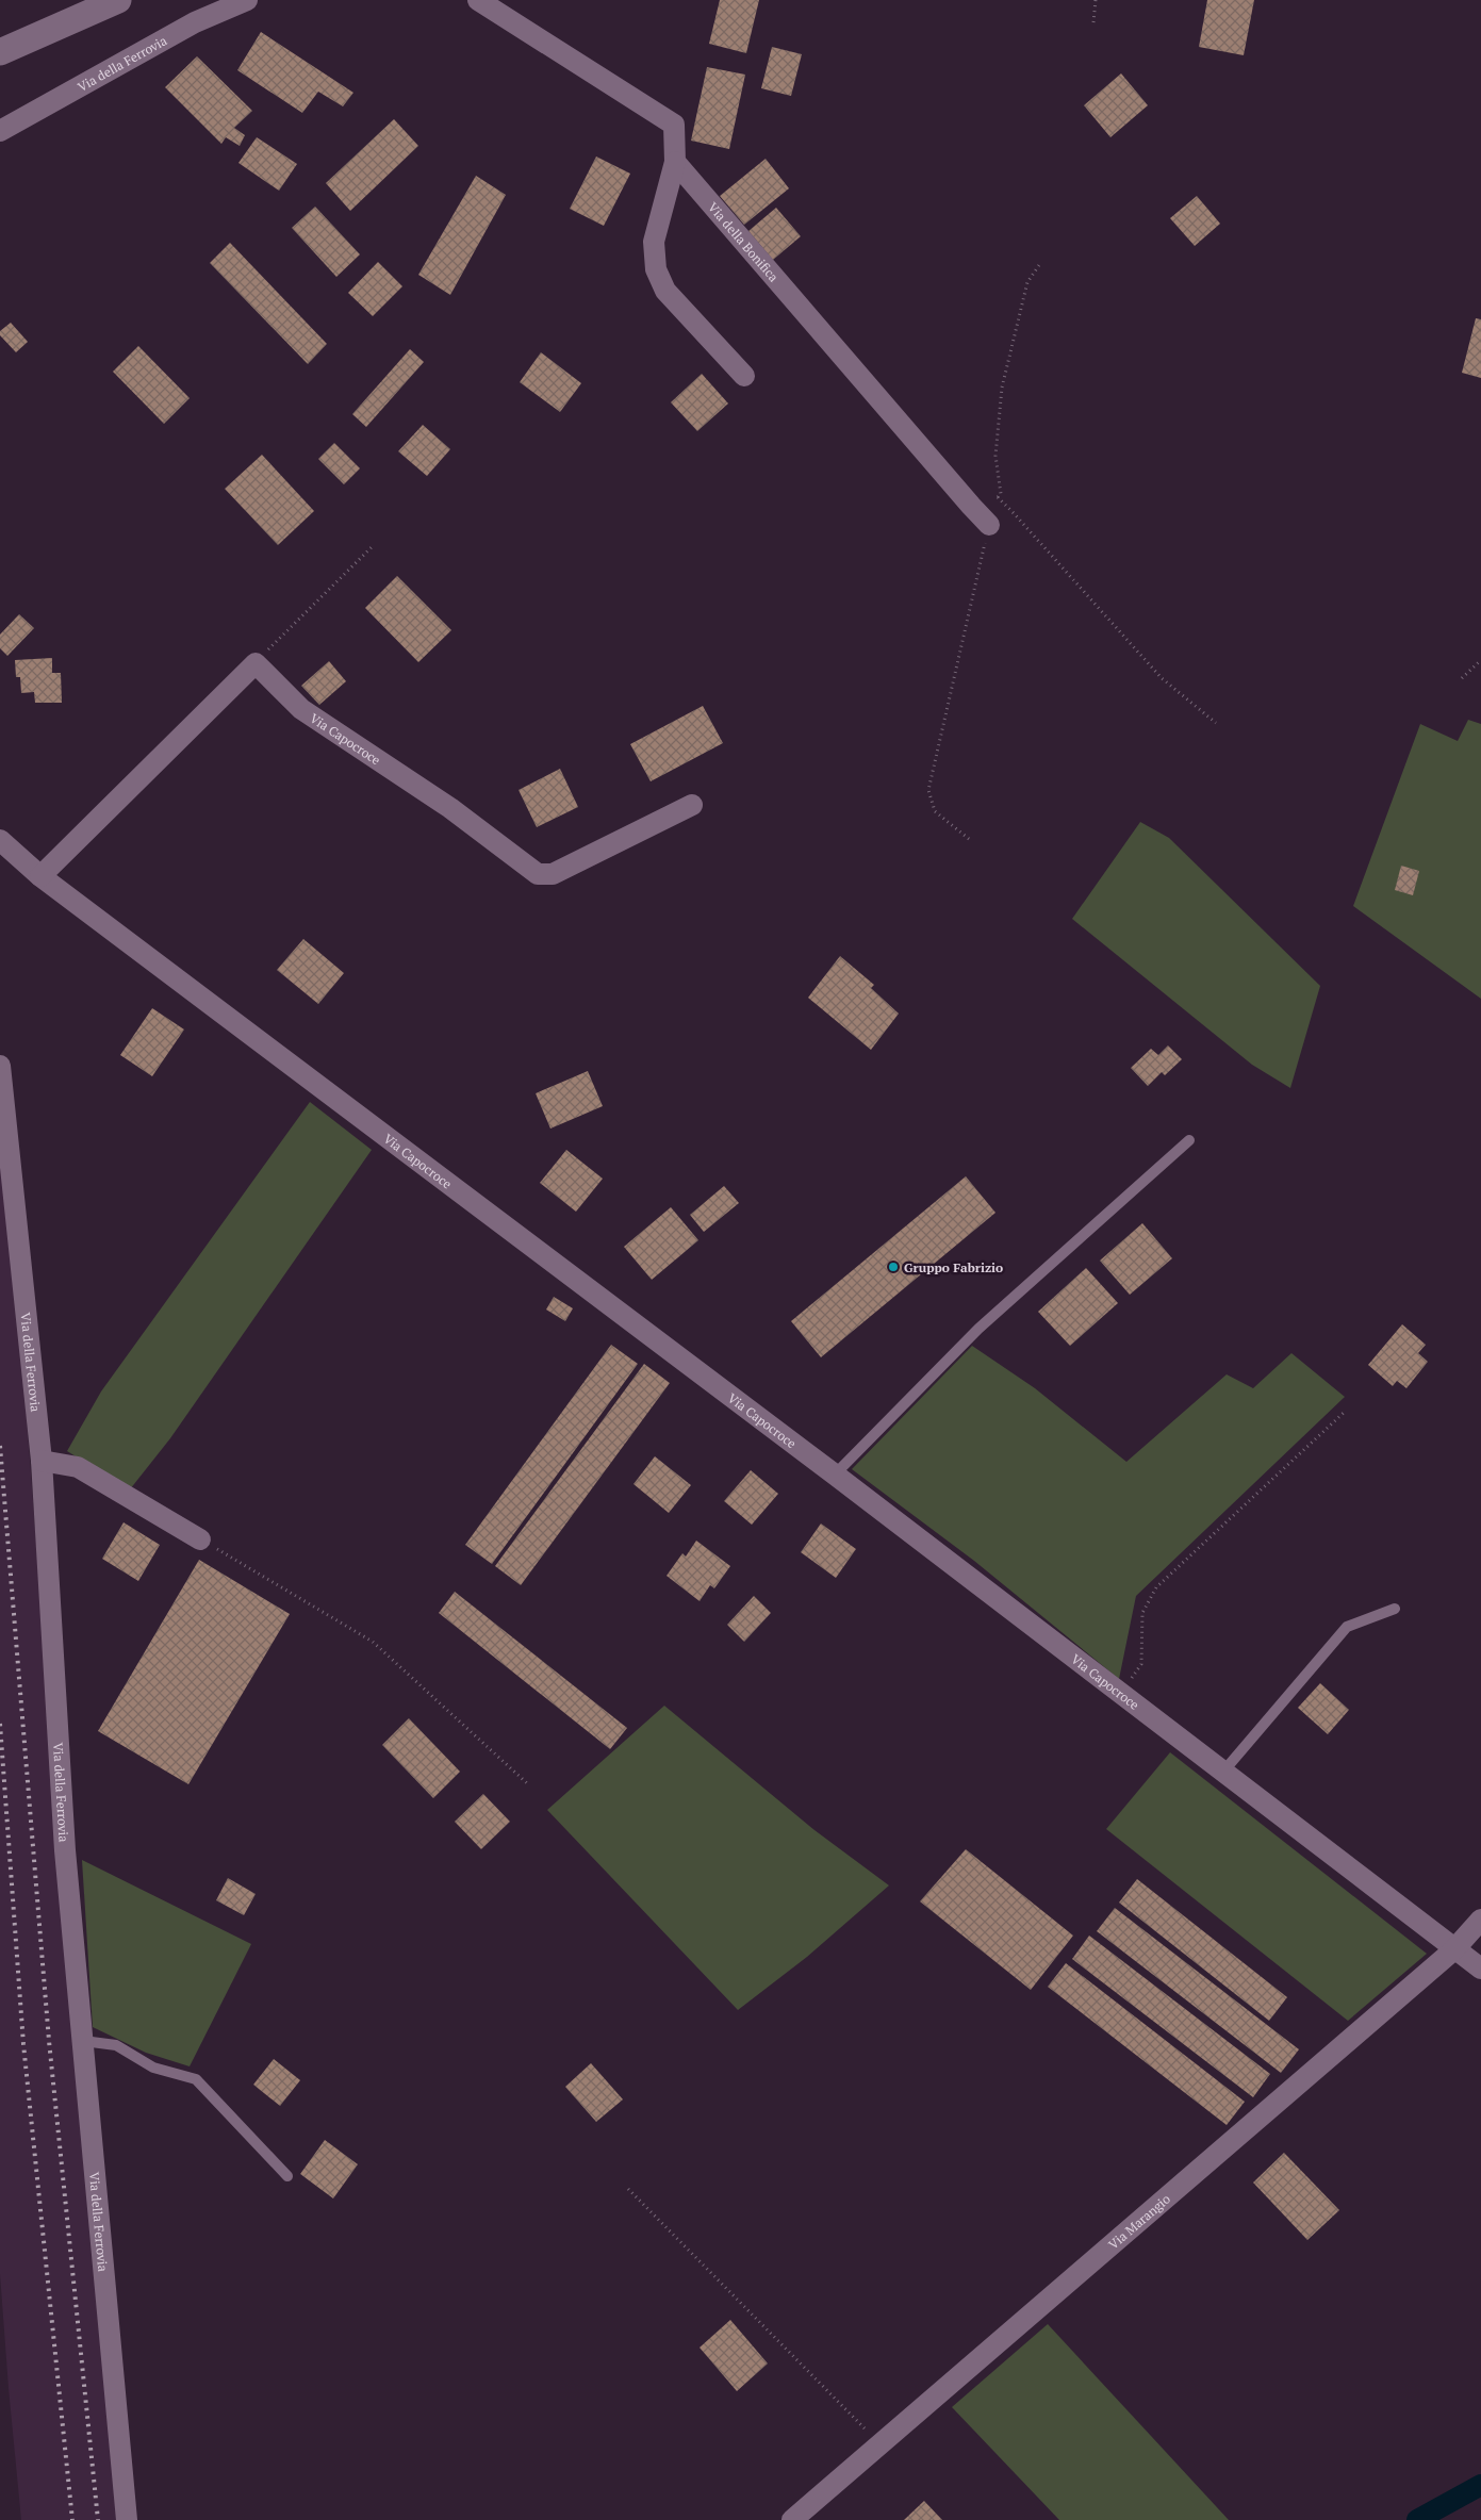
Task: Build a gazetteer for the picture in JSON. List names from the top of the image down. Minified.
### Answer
{"streets":{"street":["Via della Ferrovia","Via della Bonifica","Via Capocroce","Via Marangio"]},"crossings":[["Via Capocroce","Via Marangio"]],"places":["Gruppo Fabrizio"]}
